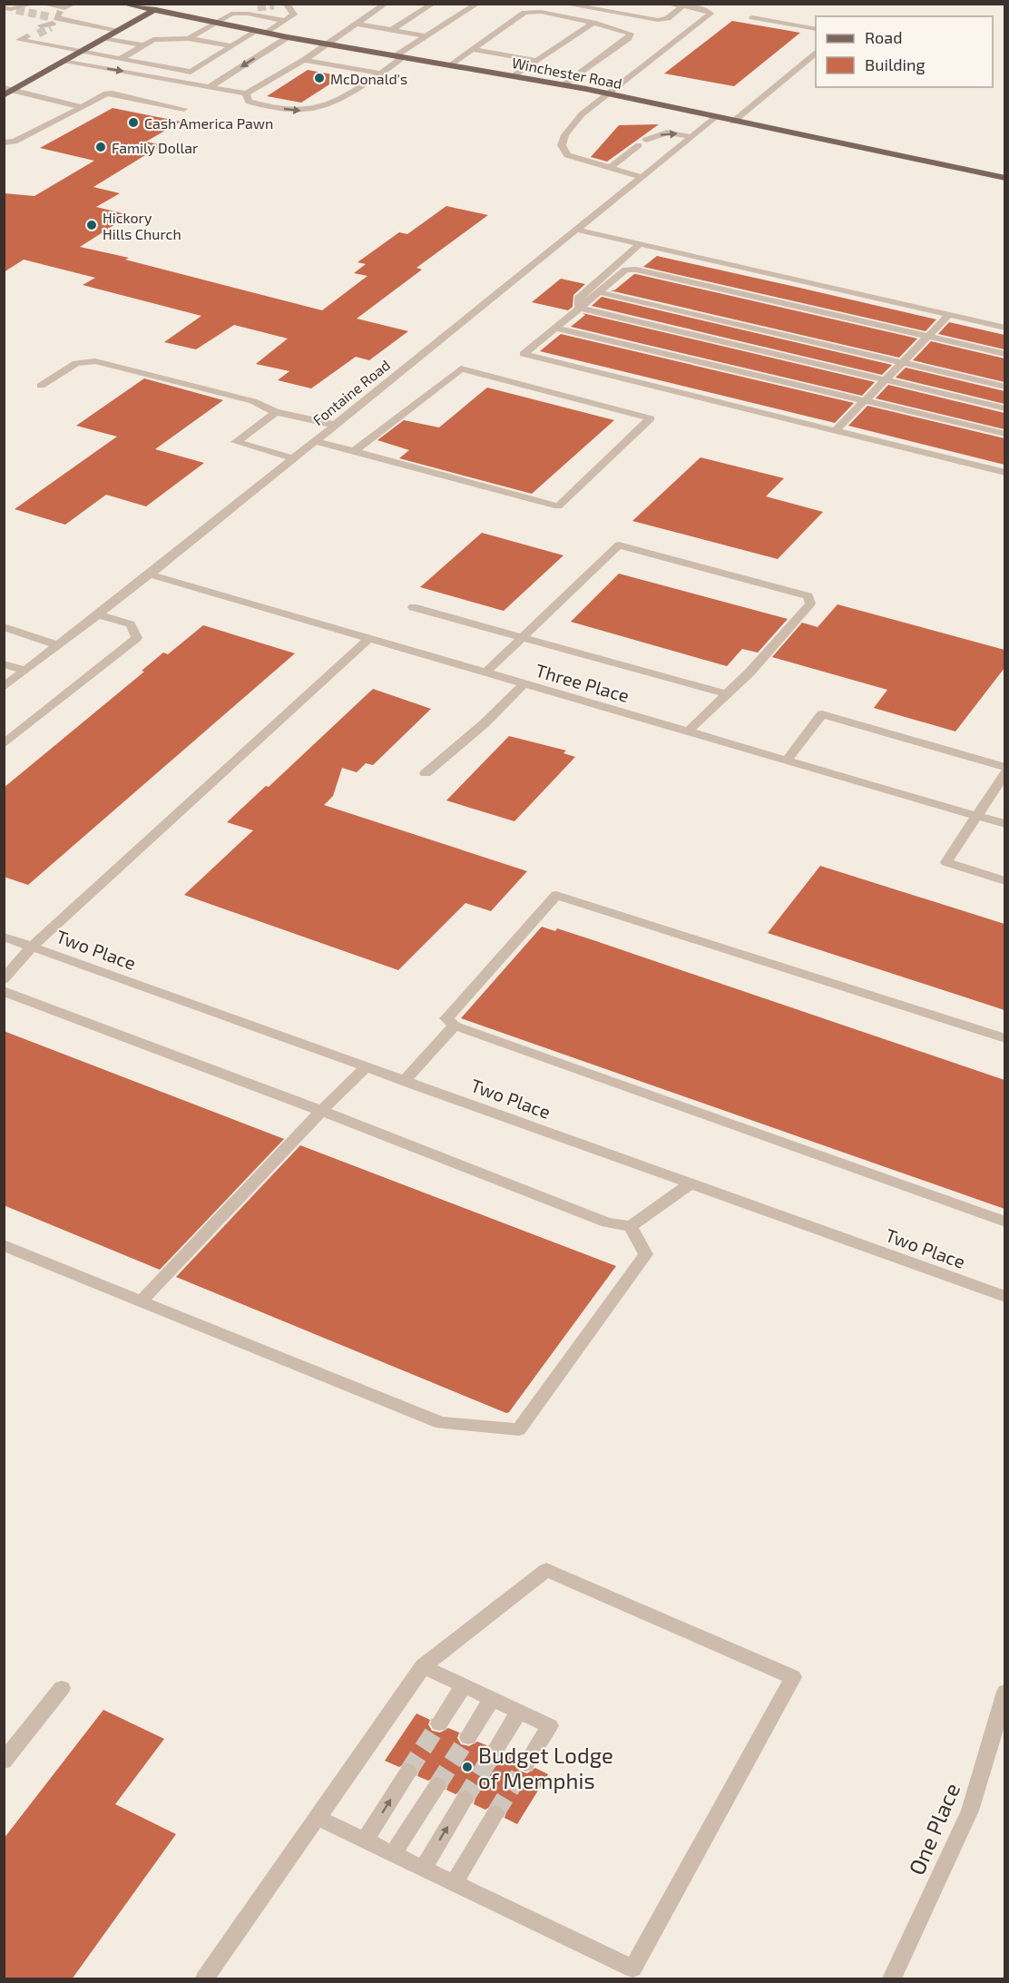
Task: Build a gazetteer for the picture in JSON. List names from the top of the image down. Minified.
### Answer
{"streets":{"main road":["Winchester Road"],"street":["Fontaine Road","Three Place","Two Place","One Place"]},"crossings":[["Winchester Road","Fontaine Road"],["Fontaine Road","Three Place"]],"places":["McDonald's","Cash America Pawn","Family Dollar","Hickory Hills Church","Budget Lodge of Memphis"],"legend":["Road","Building"]}
